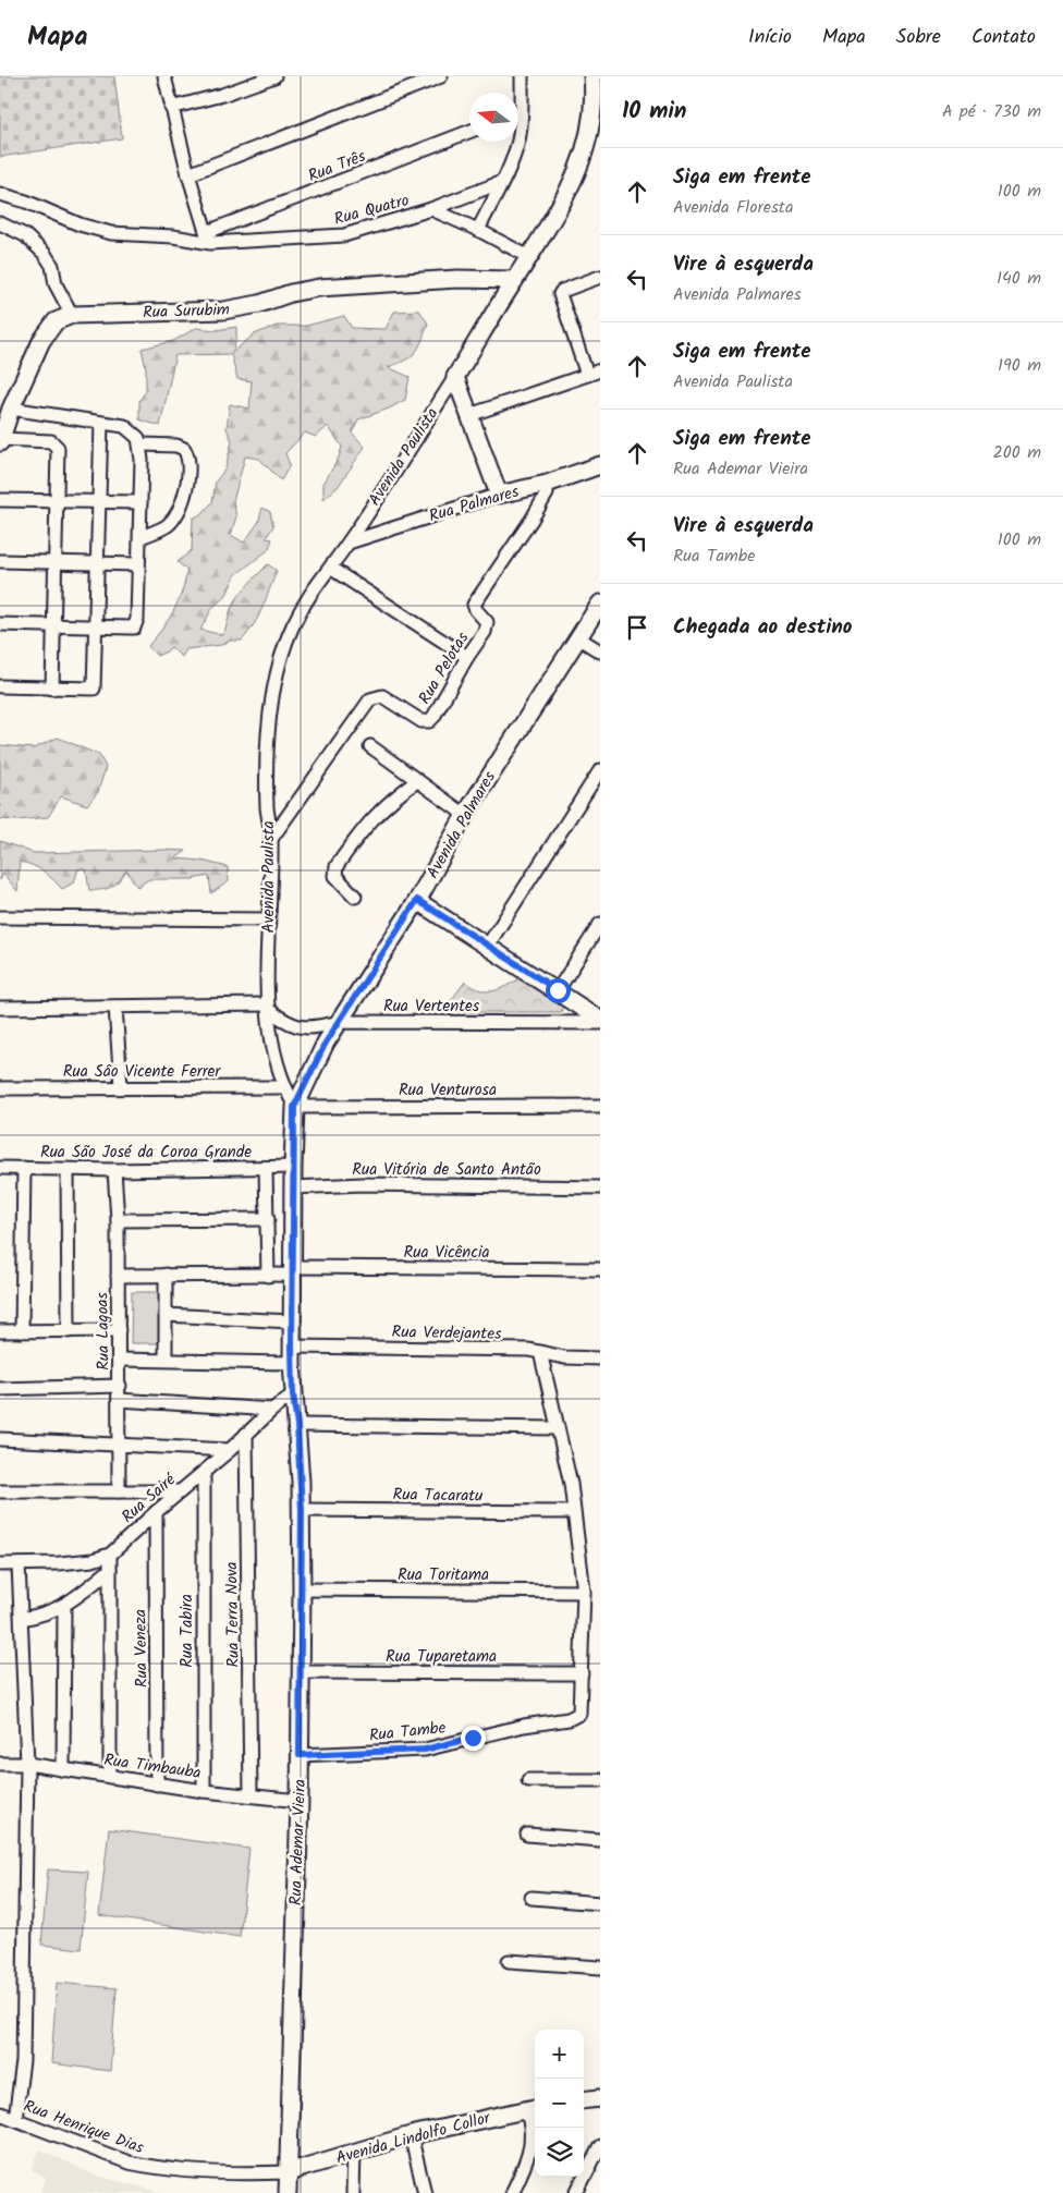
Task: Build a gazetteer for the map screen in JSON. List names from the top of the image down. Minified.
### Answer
{"streets":{"main road":["Rua Surubim","Avenida Paulista","Rua Palmares","Avenida Palmares","Rua Ademar Vieira","Avenida Lindolfo Collor"],"street":["Rua Três","Rua Quatro","Rua Pelotas","Rua Vertentes","Rua Sâo Vicente Ferrer","Rua Venturosa","Rua São José da Coroa Grande","Rua Vitória de Santo Antão","Rua Vicência","Rua Lagoas","Rua Verdejantes","Rua Tacaratu","Rua Sairé","Rua Toritama","Rua Terra Nova","Rua Tabira","Rua Veneza","Rua Tuparetama","Rua Tambe","Rua Timbauba","Rua Henrique Dias"]},"crossings":[["Rua Três","Rua Quatro"],["Rua Surubim","Avenida Paulista"],["Avenida Paulista","Rua Palmares"],["Avenida Paulista","Rua Pelotas"],["Avenida Paulista","Avenida Palmares"],["Avenida Paulista","Rua Vertentes"],["Avenida Paulista","Rua Sâo Vicente Ferrer"],["Avenida Paulista","Rua Venturosa"],["Avenida Paulista","Rua São José da Coroa Grande"],["Avenida Paulista","Rua Vitória de Santo Antão"],["Avenida Paulista","Rua Vicência"],["Avenida Paulista","Rua Verdejantes"],["Avenida Paulista","Rua Sairé"],["Avenida Paulista","Rua Ademar Vieira"],["Rua Palmares","Rua Pelotas"],["Avenida Palmares","Rua Vertentes"],["Avenida Palmares","Rua Venturosa"],["Rua São José da Coroa Grande","Rua Lagoas"],["Rua Vicência","Rua Lagoas"],["Rua Lagoas","Rua Verdejantes"],["Rua Tacaratu","Rua Ademar Vieira"],["Rua Sairé","Rua Terra Nova"],["Rua Sairé","Rua Tabira"],["Rua Sairé","Rua Veneza"],["Rua Toritama","Rua Ademar Vieira"],["Rua Terra Nova","Rua Timbauba"],["Rua Tabira","Rua Timbauba"],["Rua Veneza","Rua Timbauba"],["Rua Tuparetama","Rua Tambe"],["Rua Tuparetama","Rua Ademar Vieira"],["Rua Tambe","Rua Ademar Vieira"],["Rua Timbauba","Rua Ademar Vieira"],["Rua Ademar Vieira","Rua Henrique Dias"],["Rua Ademar Vieira","Avenida Lindolfo Collor"],["Rua Henrique Dias","Avenida Lindolfo Collor"]],"north":"left","page":{"header":"Mapa","nav":["Início","Mapa","Sobre","Contato"],"heading":["10 min","A pé · 730 m"],"list":[["Siga em frente","Avenida Floresta","100 m"],["Vire à esquerda","Avenida Palmares","140 m"],["Siga em frente","Avenida Paulista","190 m"],["Siga em frente","Rua Ademar Vieira","200 m"],["Vire à esquerda","Rua Tambe","100 m"],"Chegada ao destino"],"map_buttons":["+","−"]}}
